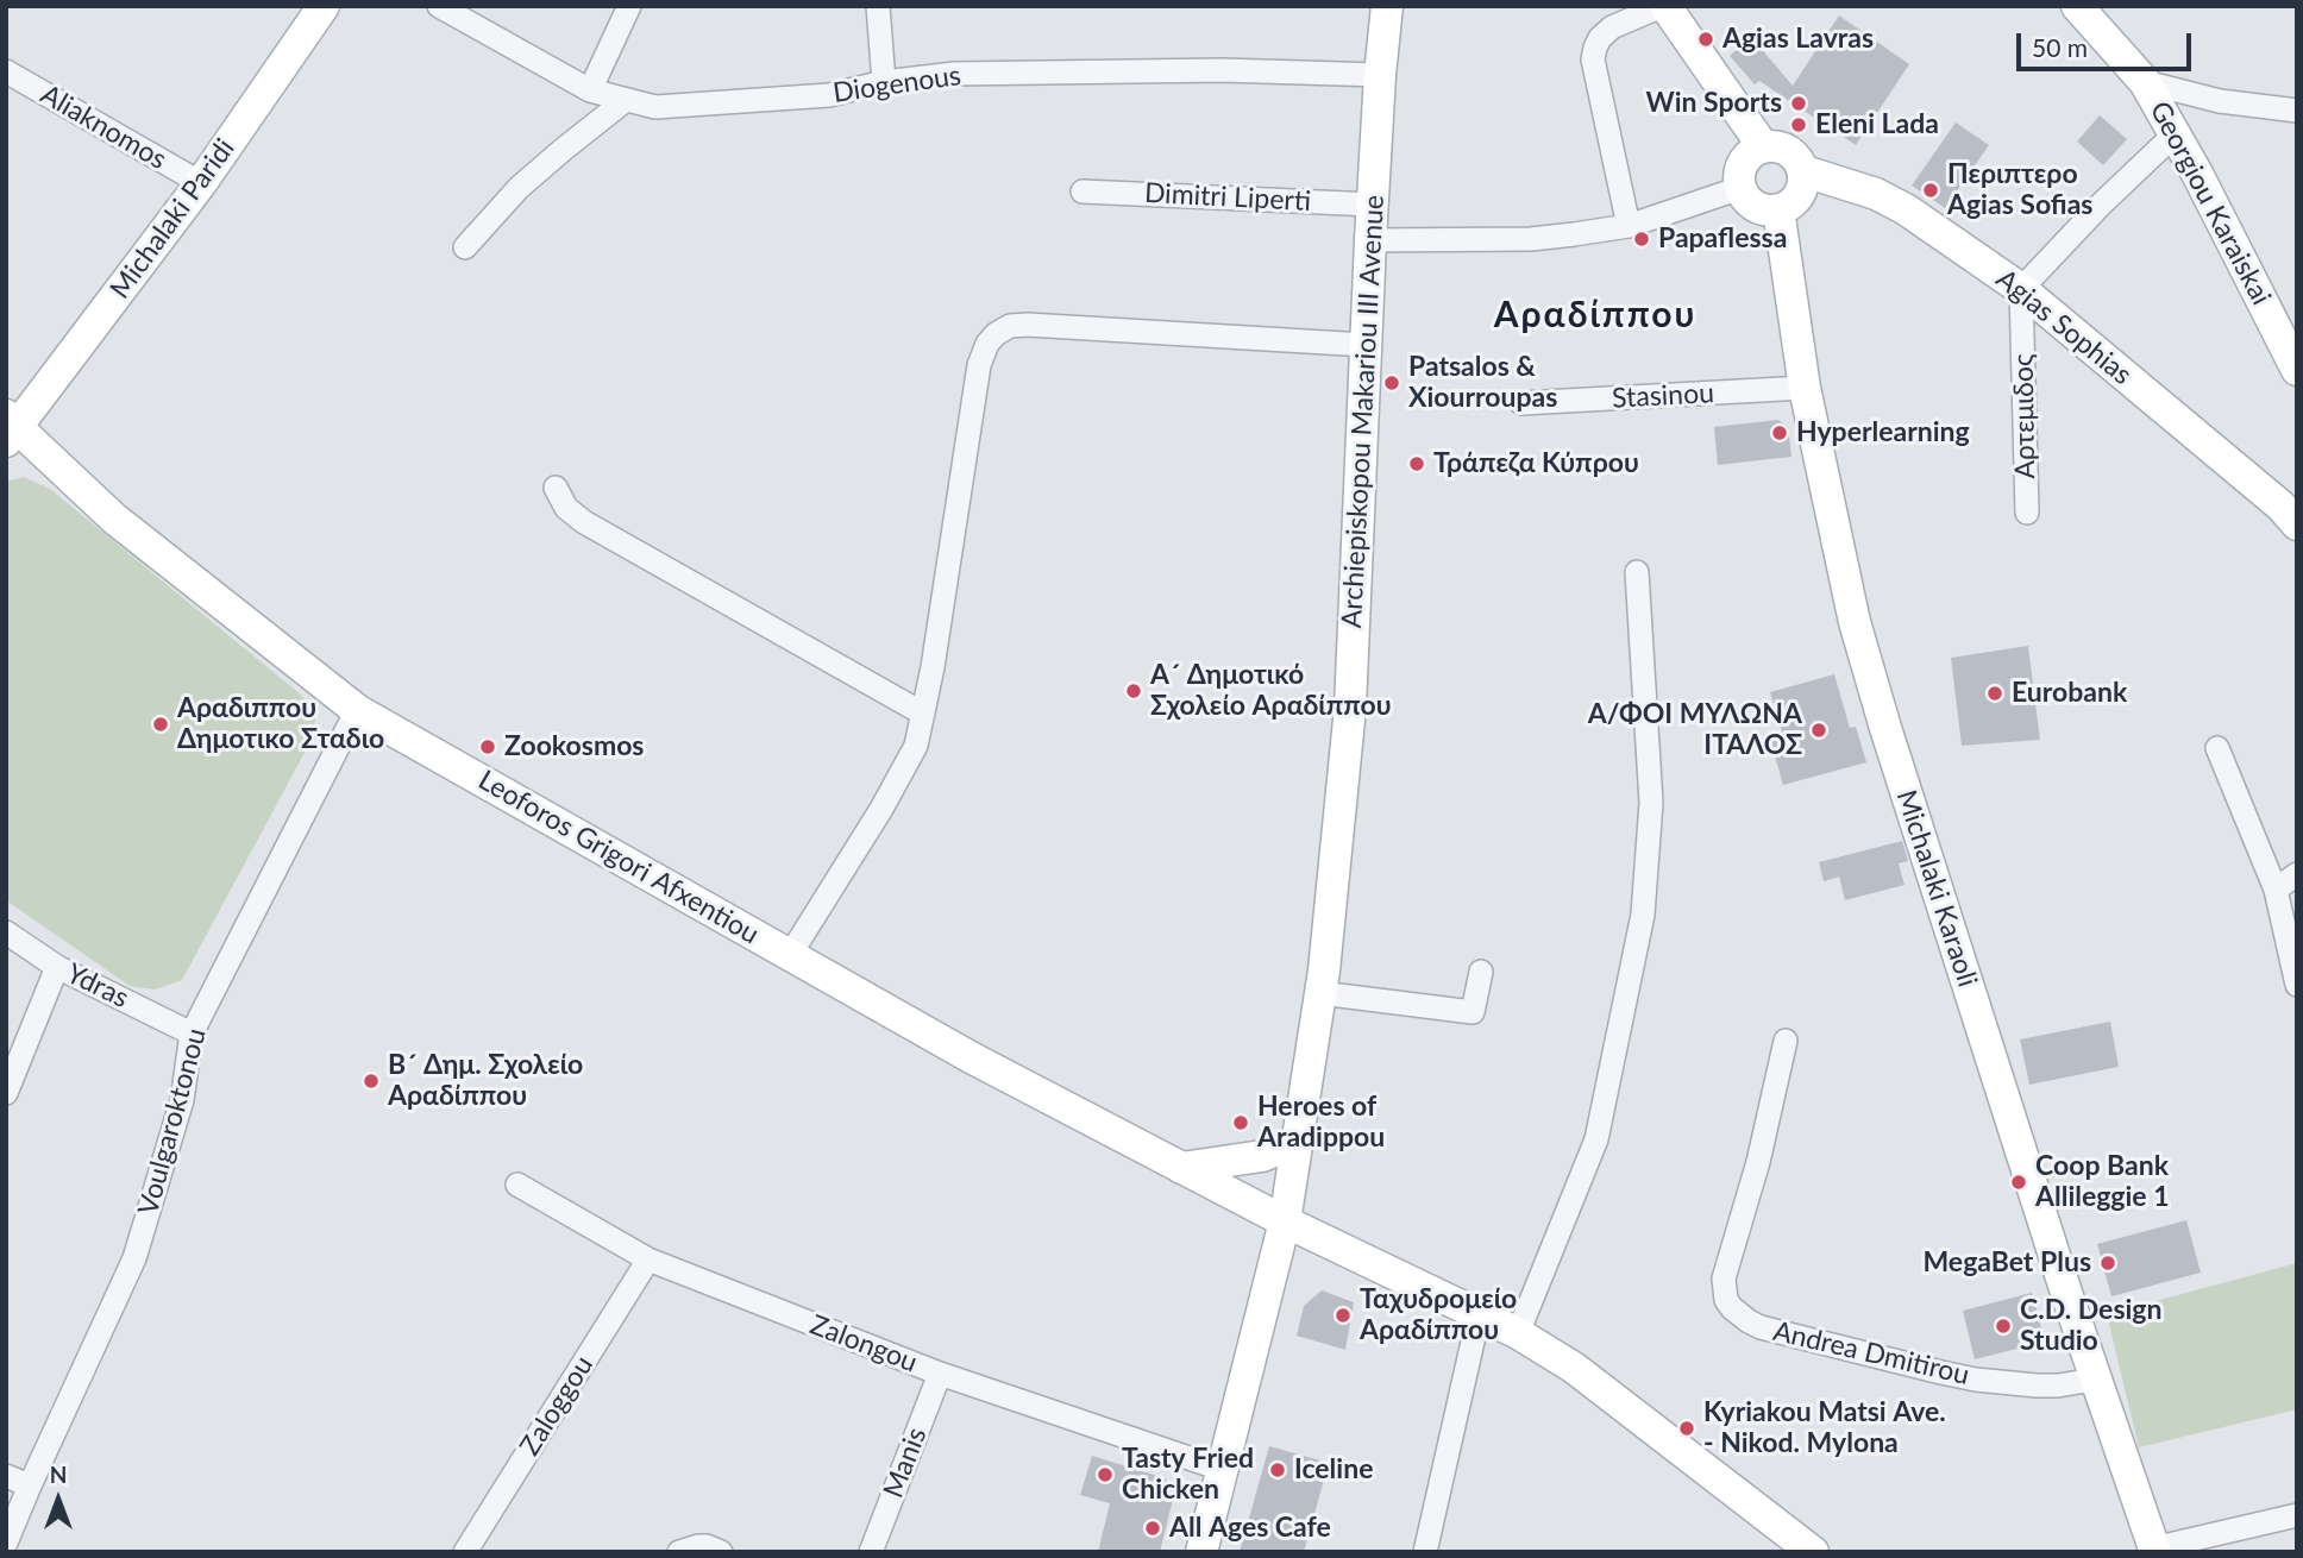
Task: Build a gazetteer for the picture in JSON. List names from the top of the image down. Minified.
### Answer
{"streets":{"main road":["Georgiou Karaiskai","Michalaki Paridi","Agias Sophias","Archiepiskopou Makariou III Avenue","Leoforos Grigori Afxentiou","Michalaki Karaoli"],"street":["Diogenous","Aliaknomos","Dimitri Liperti","Stasinou","Αρτεμιδος","Ydras","Voulgaroktonou","Zalongou","Andrea Dmitirou","Zaloggou","Manis"]},"crossings":[["Diogenous","Archiepiskopou Makariou III Avenue"],["Aliaknomos","Michalaki Paridi"],["Dimitri Liperti","Archiepiskopou Makariou III Avenue"],["Michalaki Paridi","Leoforos Grigori Afxentiou"],["Agias Sophias","Αρτεμιδος"],["Agias Sophias","Michalaki Karaoli"],["Stasinou","Michalaki Karaoli"],["Archiepiskopou Makariou III Avenue","Leoforos Grigori Afxentiou"],["Archiepiskopou Makariou III Avenue","Zalongou"],["Leoforos Grigori Afxentiou","Voulgaroktonou"],["Michalaki Karaoli","Andrea Dmitirou"],["Ydras","Voulgaroktonou"],["Zalongou","Zaloggou"],["Zalongou","Manis"]],"districts":["Αραδίππου"],"places":["Agias Lavras","Win Sports","Eleni Lada","Περιπτερο Agias Sofias","Papaflessa","Patsalos & Xiourroupas","Hyperlearning","Τράπεζα Κύπρου","Α´ Δημοτικό Σχολείο Αραδίππου","Eurobank","Αραδιππου Δημοτικο Σταδιο","Α/ΦΟΙ ΜΥΛΩΝΑ ΙΤΑΛΟΣ","Zookosmos","Β´ Δημ. Σχολείο Αραδίππου","Heroes of Aradippou","Coop Bank Allileggie 1","MegaBet Plus","Ταχυδρομείο Αραδίππου","C.D. Design Studio","Kyriakou Matsi Ave. - Nikod. Mylona","Iceline","Tasty Fried Chicken","All Ages Cafe"],"scale_bar":"50 m","north":"top"}
